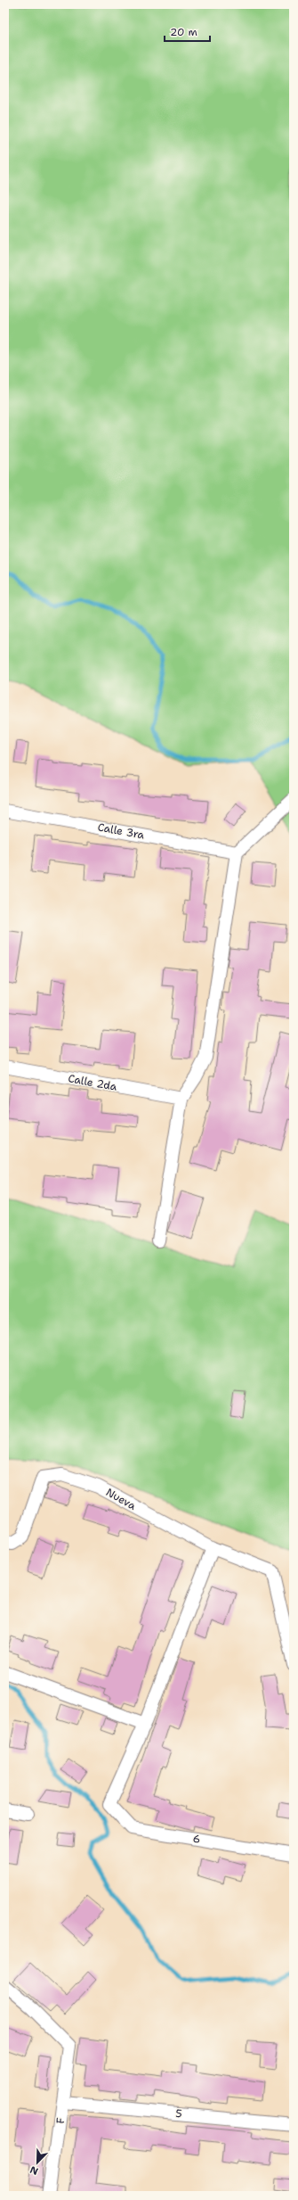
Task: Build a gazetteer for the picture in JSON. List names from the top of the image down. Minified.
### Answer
{"streets":{"street":["Calle 3ra","Calle 2da","Nueva","6","5","F"]},"crossings":[["5","F"]],"scale_bar":"20 m","north":"bottom left"}
